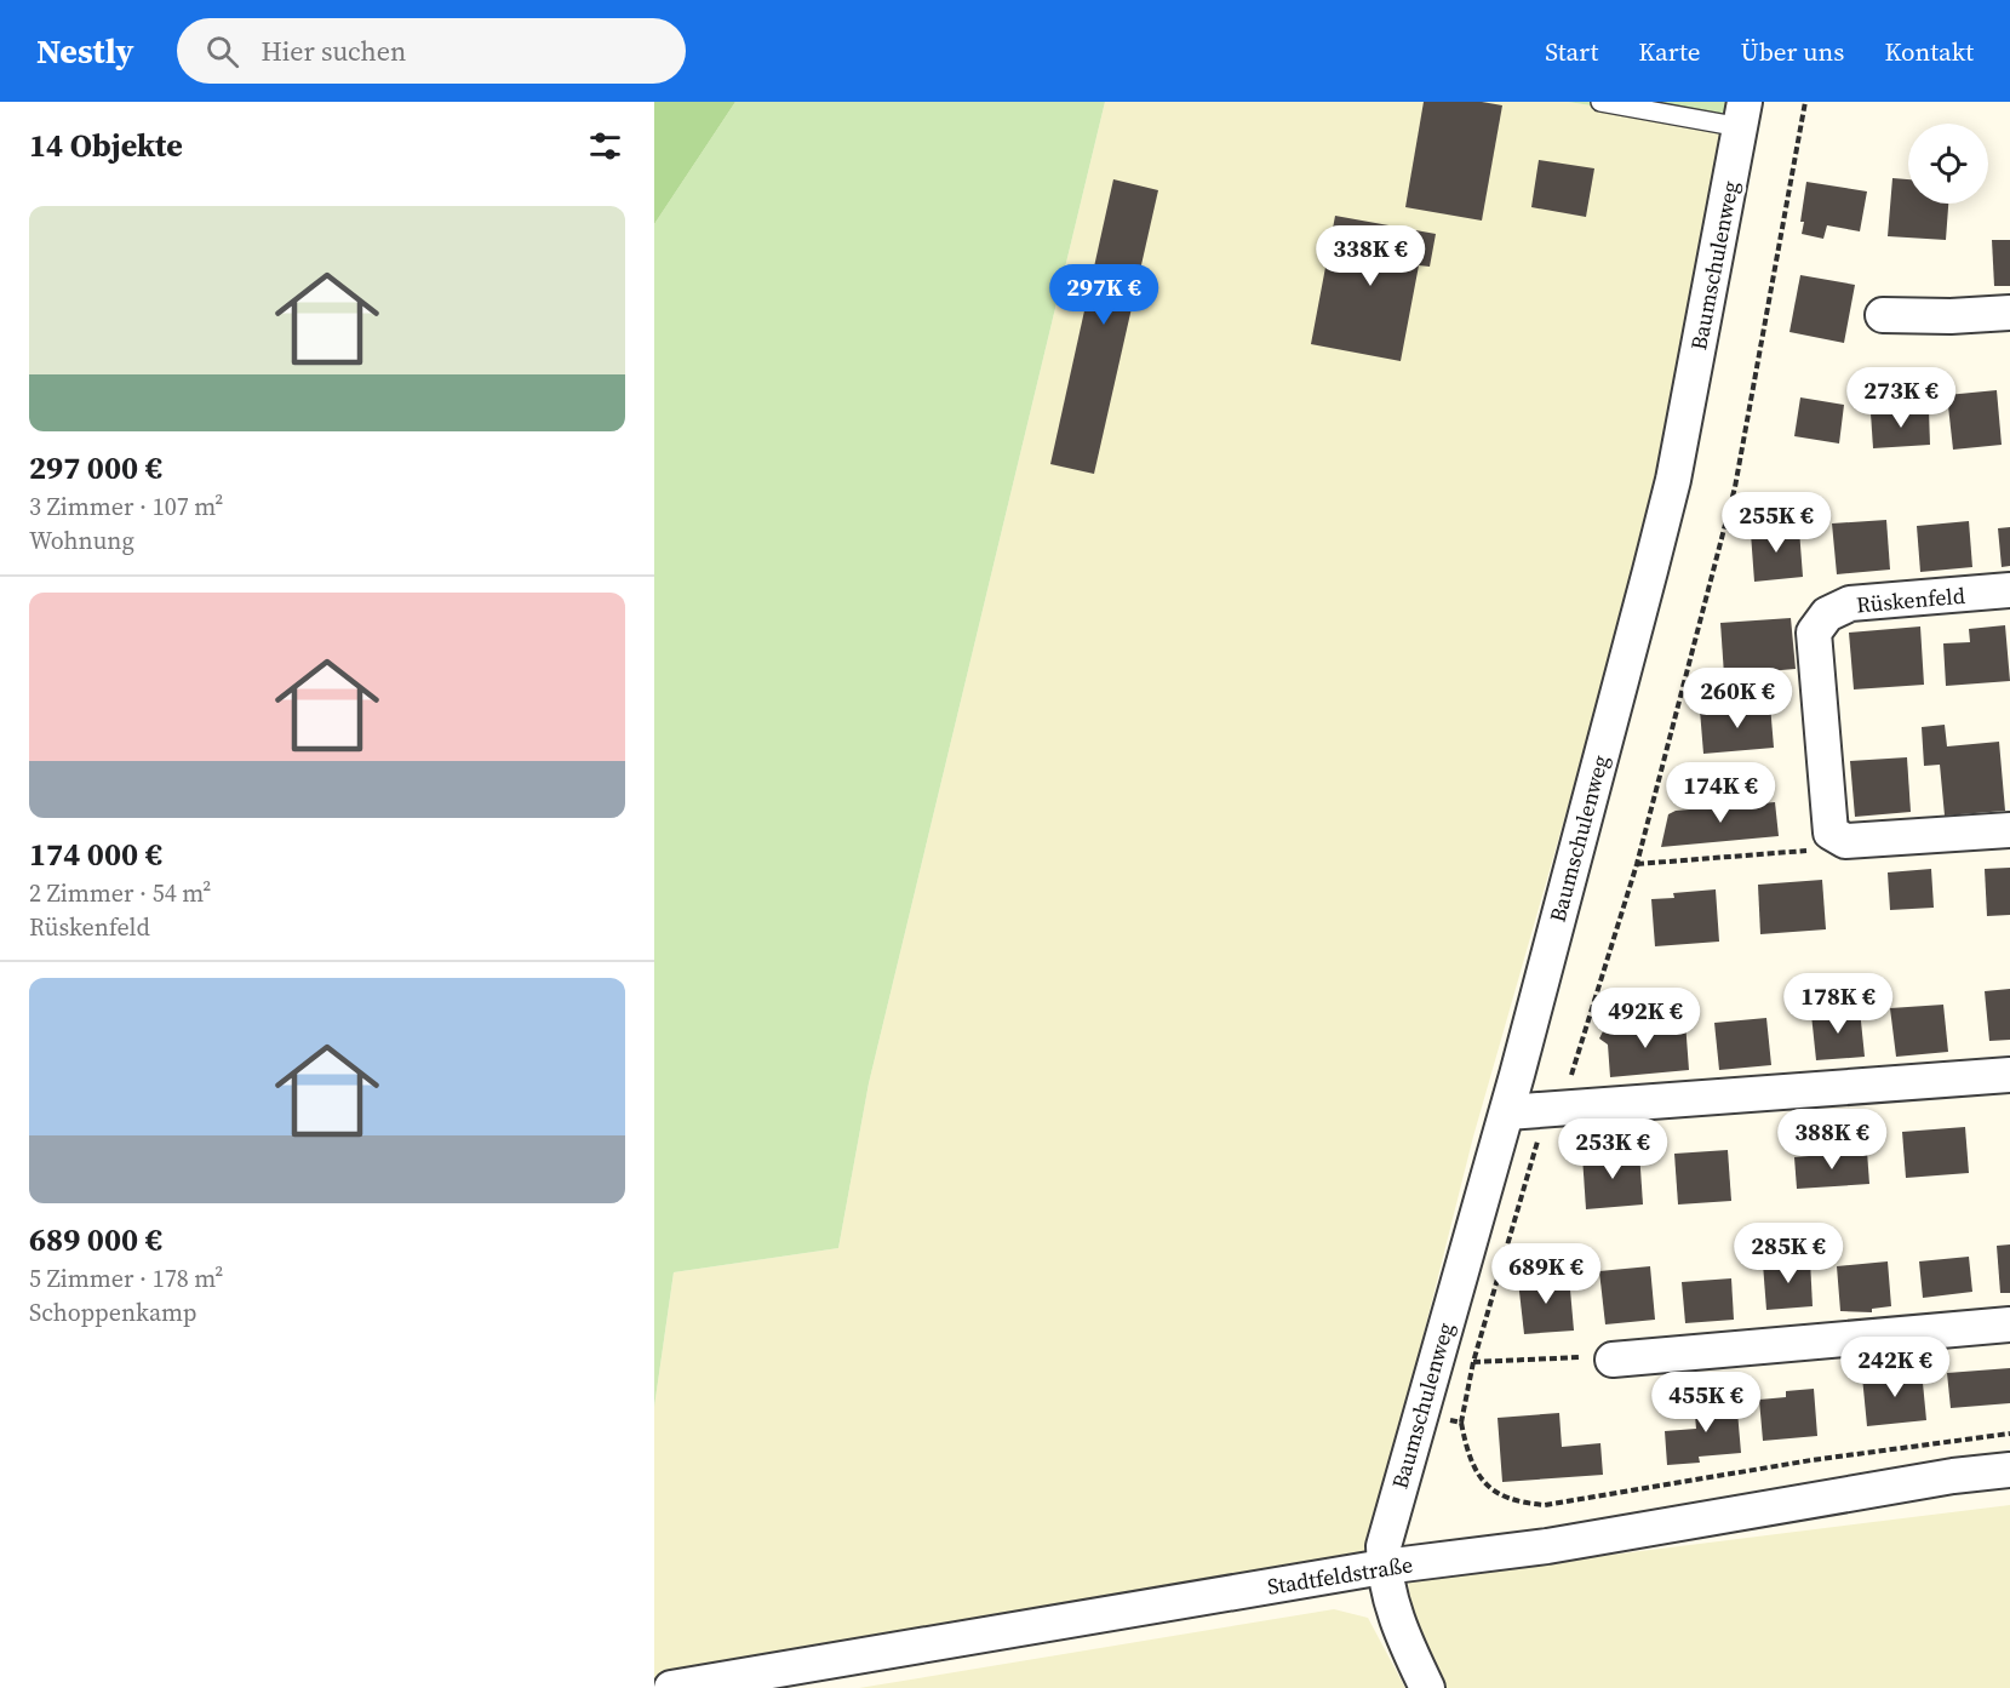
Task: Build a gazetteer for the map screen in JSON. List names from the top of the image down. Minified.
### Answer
{"streets":{"street":["Baumschulenweg","Rüskenfeld","Stadtfeldstraße"]},"crossings":[["Baumschulenweg","Stadtfeldstraße"]],"page":{"header":"Nestly","search":"Hier suchen","nav":["Start","Karte","Über uns","Kontakt"],"heading":"14 Objekte","list":[{"name":"297 000 €","note":"3 Zimmer · 107 m² · Wohnung"},{"name":"174 000 €","note":"2 Zimmer · 54 m² · Rüskenfeld"},{"name":"689 000 €","note":"5 Zimmer · 178 m² · Schoppenkamp"}],"price":["338K €","297K €","273K €","255K €","260K €","174K €","178K €","492K €","388K €","253K €","285K €","689K €","242K €","455K €"]}}
